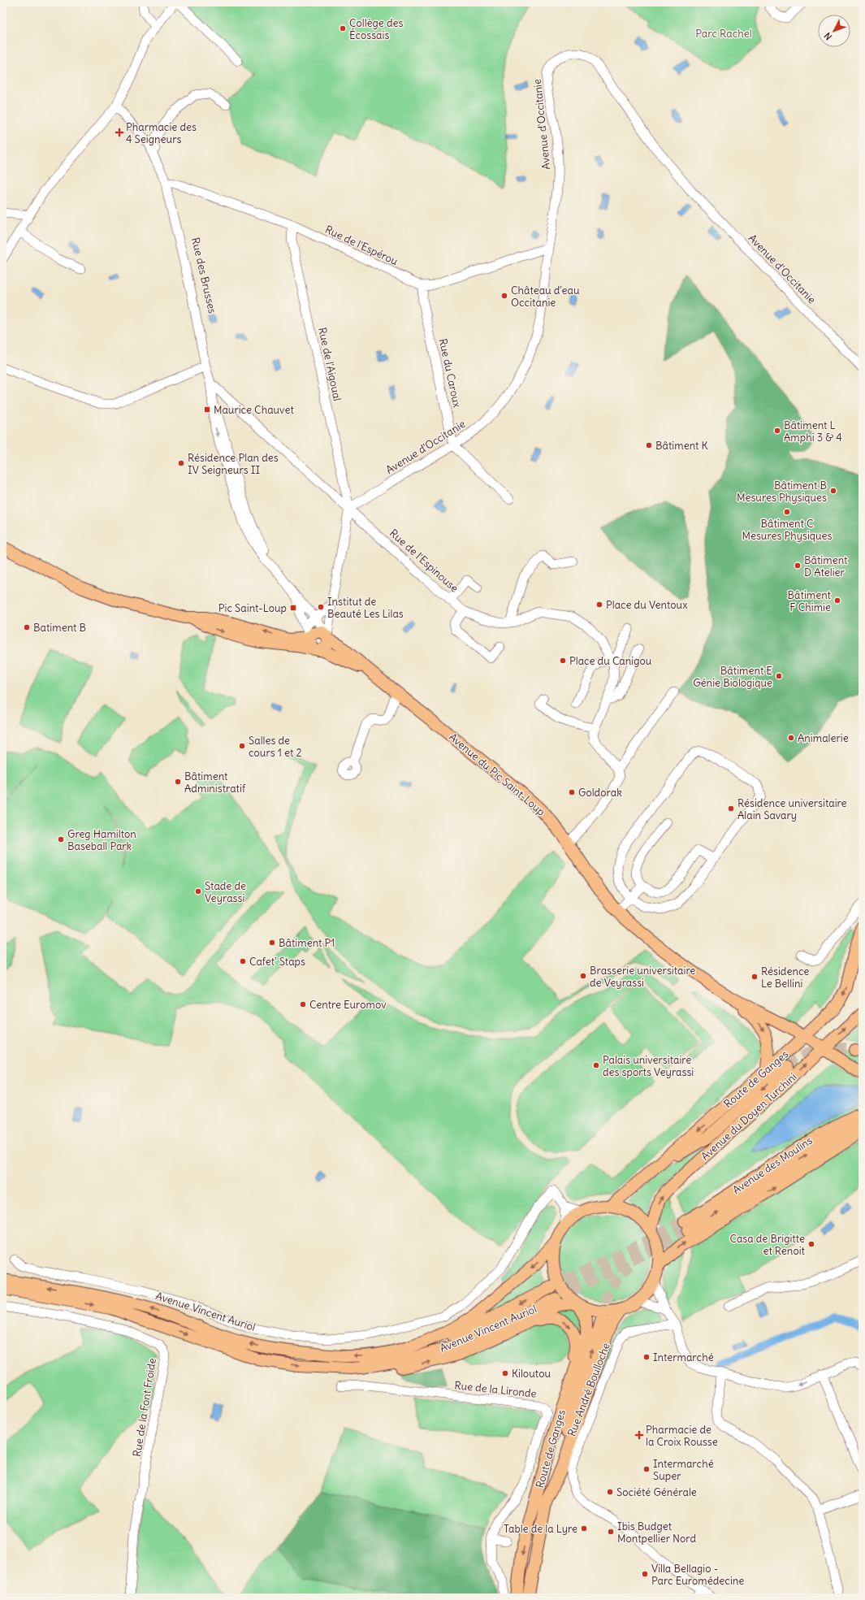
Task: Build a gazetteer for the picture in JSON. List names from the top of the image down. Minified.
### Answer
{"streets":{"main road":["Avenue du Pic Saint-Loup","Route de Ganges","Avenue du Doyen Turchini","Avenue des Moulins","Avenue Vincent Auriol"],"street":["Avenue d'Occitanie","Rue de l'Espérou","Rue des Brusses","Rue de l'Aigoual","Rue du Caroux","Rue de l'Espinouse","Rue de la Lironde","Rue André Boulloche","Rue de la Font Froide"]},"crossings":[["Avenue d'Occitanie","Rue de l'Aigoual"],["Avenue d'Occitanie","Rue du Caroux"],["Avenue d'Occitanie","Rue de l'Espinouse"],["Rue de l'Espérou","Rue des Brusses"],["Rue de l'Espérou","Rue de l'Aigoual"],["Rue de l'Espérou","Rue du Caroux"],["Rue des Brusses","Rue de l'Espinouse"],["Rue des Brusses","Avenue du Pic Saint-Loup"],["Rue de l'Aigoual","Rue de l'Espinouse"],["Avenue du Pic Saint-Loup","Route de Ganges"],["Avenue du Pic Saint-Loup","Avenue du Doyen Turchini"],["Route de Ganges","Avenue du Doyen Turchini"]],"parks":["Parc Rachel"],"places":{"other":["Collège des Écossais","Château d'eau Occitanie","Bâtiment L Amphi 3 & 4","Bâtiment K","Résidence Plan des IV Seigneurs II","Bâtiment B Mesures Physiques","Bâtiment C Mesures Physiques","Bâtiment D Atelier","Bâtiment F Chimie","Place du Ventoux","Institut de Beauté Les Lilas","Batiment B","Place du Canigou","Bâtiment E Génie Biologique","Animalerie","Salles de cours 1 et 2","Bâtiment Administratif","Goldorak","Résidence universitaire Alain Savary","Greg Hamilton Baseball Park","Stade de Veyrassi","Bâtiment P1","Cafet' Staps","Brasserie universitaire de Veyrassi","Résidence Le Bellini","Centre Euromov","Palais universitaire des sports Veyrassi","Casa de Brigitte et Renoit","Intermarché","Kiloutou","Intermarché Super","Société Générale","Table de la Lyre","Ibis Budget Montpellier Nord","Villa Bellagio - Parc Euromédecine"],"health":["Pharmacie des 4 Seigneurs","Pharmacie de la Croix Rousse"],"transit":["Maurice Chauvet","Pic Saint-Loup"]},"north":"bottom left"}
